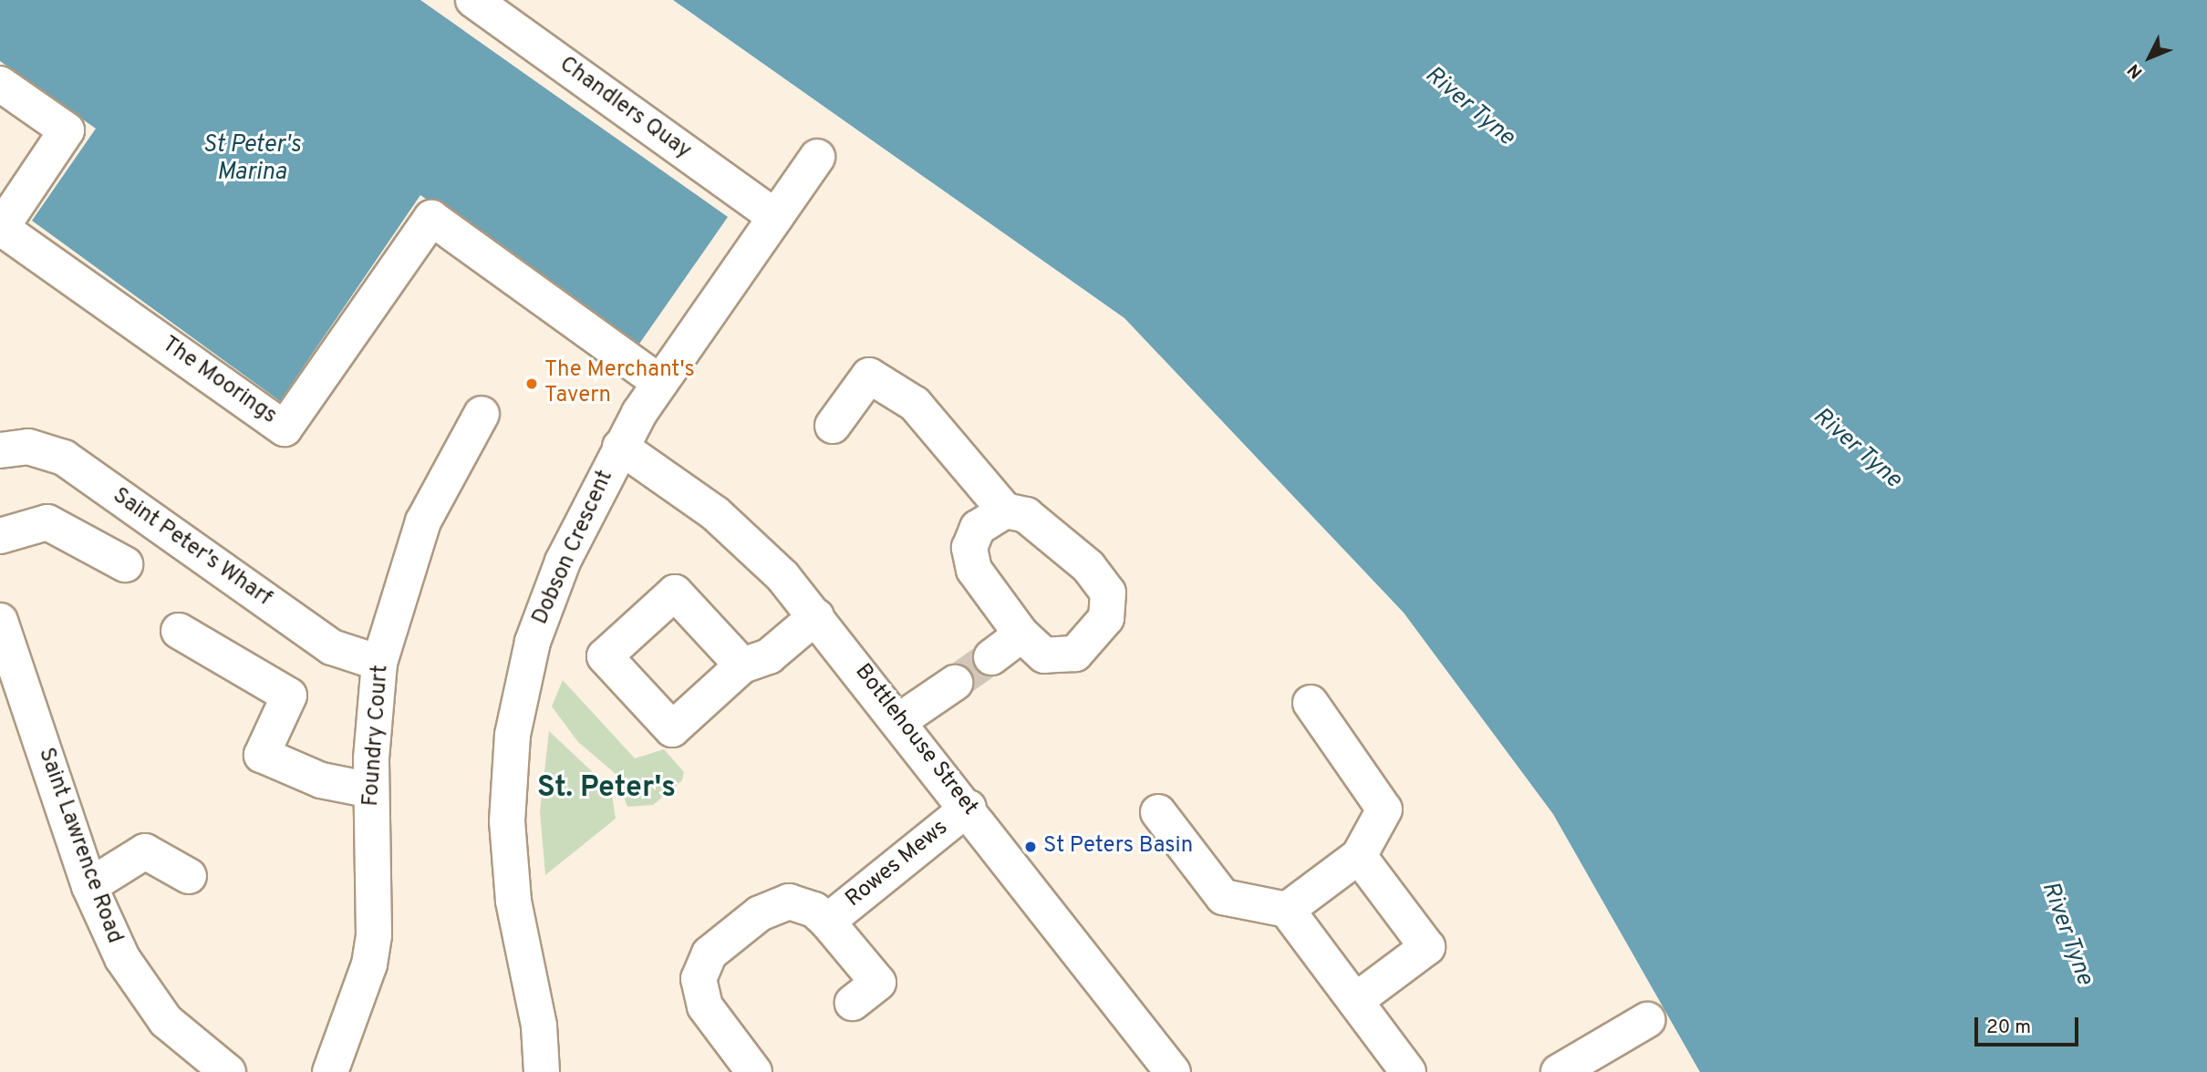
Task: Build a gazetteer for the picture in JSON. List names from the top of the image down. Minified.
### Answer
{"streets":{"street":["Chandlers Quay","The Moorings","Saint Peter's Wharf","Dobson Crescent","Foundry Court","Bottlehouse Street","Saint Lawrence Road","Rowes Mews"]},"crossings":[["Chandlers Quay","Dobson Crescent"],["The Moorings","Dobson Crescent"],["Saint Peter's Wharf","Foundry Court"],["Dobson Crescent","Bottlehouse Street"],["Bottlehouse Street","Rowes Mews"]],"districts":["St. Peter's"],"water":["River Tyne","St Peter's Marina"],"places":["The Merchant's Tavern","St Peters Basin"],"scale_bar":"20 m","north":"bottom left"}
